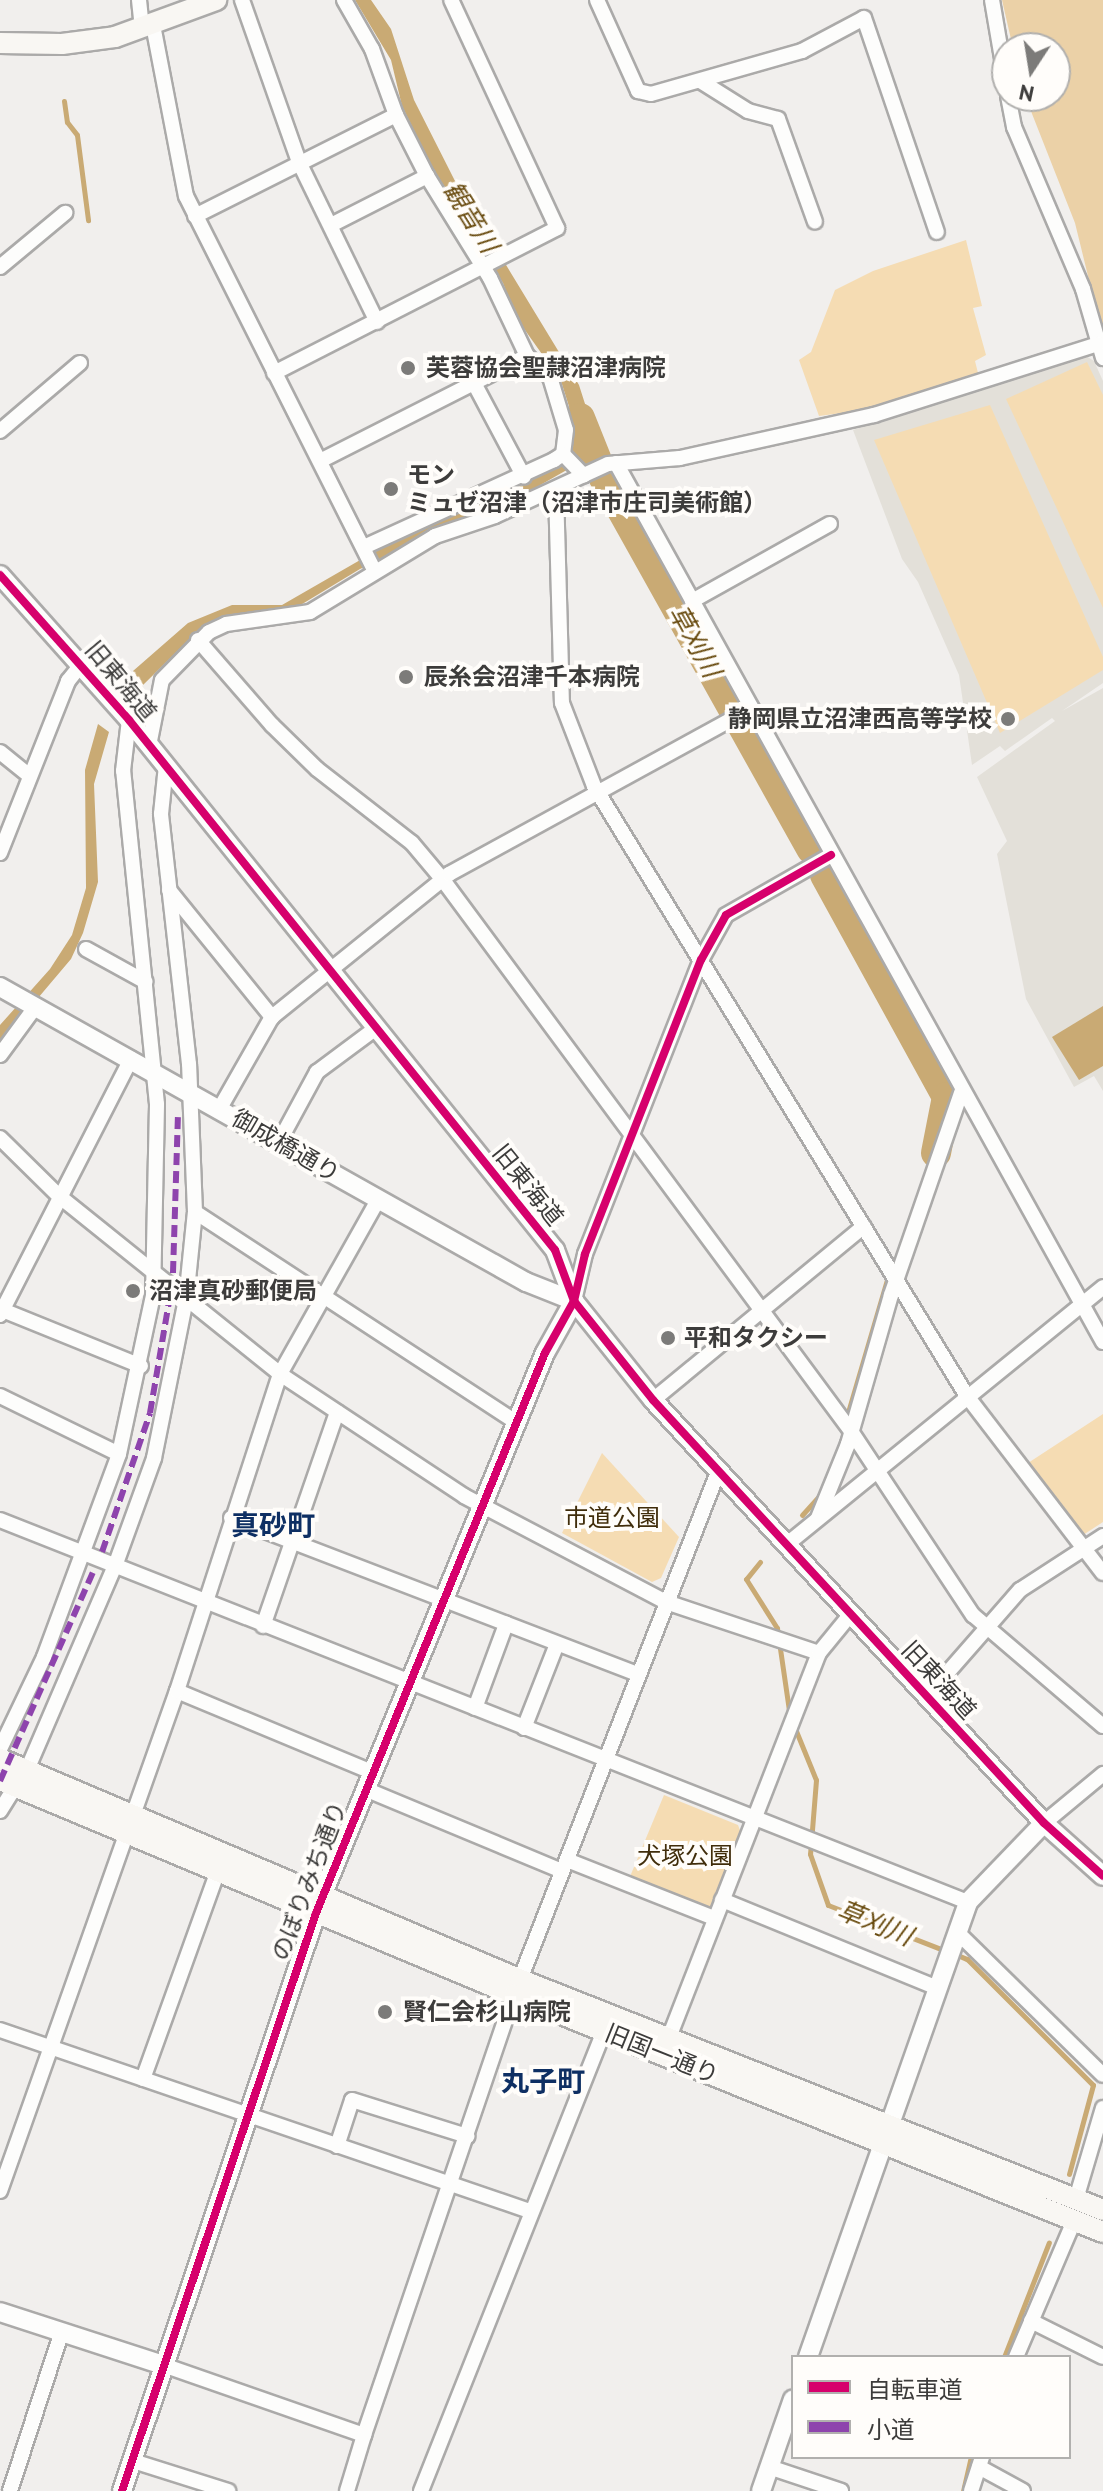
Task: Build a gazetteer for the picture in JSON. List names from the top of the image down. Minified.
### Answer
{"streets":{"main road":["旧国一通り"],"street":["旧東海道","御成橋通り","のぼりみち通り"]},"crossings":[["旧東海道","御成橋通り"],["旧東海道","のぼりみち通り"],["御成橋通り","のぼりみち通り"],["のぼりみち通り","旧国一通り"]],"districts":["真砂町","丸子町"],"water":["観音川","草刈川"],"parks":["市道公園","犬塚公園"],"places":["芙蓉協会聖隷沼津病院","モン ミュゼ沼津（沼津市庄司美術館）","辰糸会沼津千本病院","静岡県立沼津西高等学校","沼津真砂郵便局","平和タクシー","賢仁会杉山病院"],"legend":["自転車道","小道"],"north":"bottom"}
